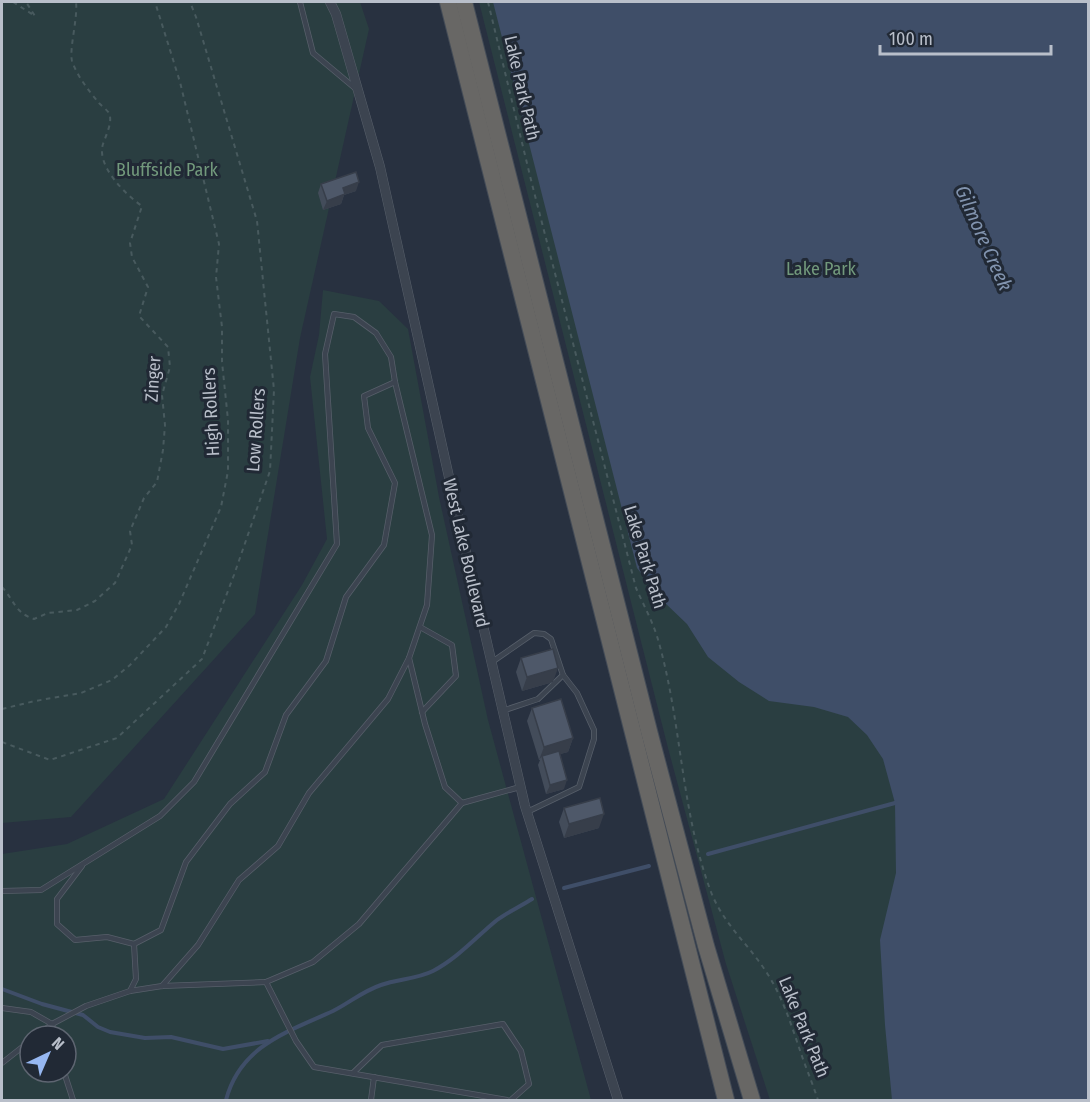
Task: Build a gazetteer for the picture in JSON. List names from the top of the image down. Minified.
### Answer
{"streets":{"street":["West Lake Boulevard"],"path":["Lake Park Path","Zinger","High Rollers","Low Rollers"]},"water":["Gilmore Creek"],"parks":["Bluffside Park","Lake Park"],"scale_bar":"100 m","north":"top right"}
